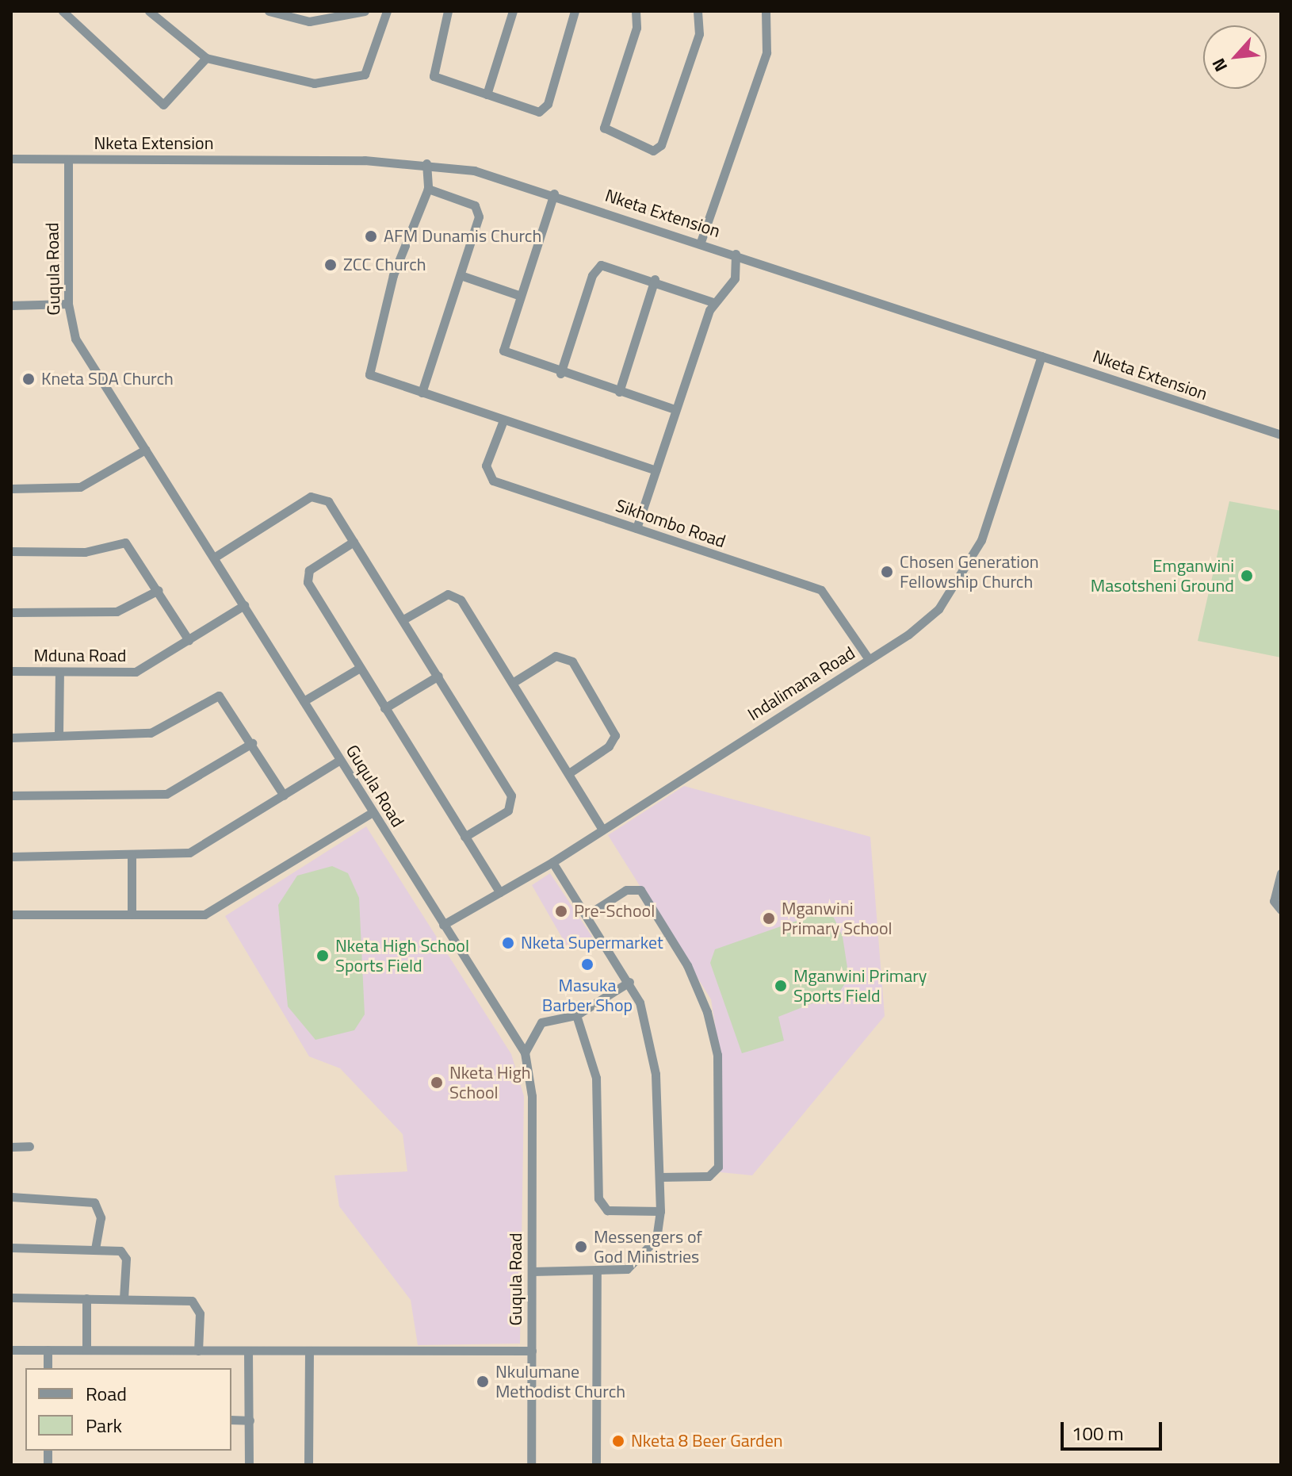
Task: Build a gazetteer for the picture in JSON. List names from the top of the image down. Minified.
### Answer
{"streets":{"street":["Nketa Extension","Guqula Road","Sikhombo Road","Mduna Road","Indalimana Road"]},"crossings":[["Nketa Extension","Guqula Road"],["Nketa Extension","Indalimana Road"],["Guqula Road","Mduna Road"],["Guqula Road","Indalimana Road"],["Sikhombo Road","Indalimana Road"]],"places":["AFM Dunamis Church","ZCC Church","Kneta SDA Church","Chosen Generation Fellowship Church","Emganwini Masotsheni Ground","Pre-School","Mganwini Primary School","Nketa Supermarket","Nketa High School Sports Field","Masuka Barber Shop","Mganwini Primary Sports Field","Nketa High School","Messengers of God Ministries","Nkulumane Methodist Church","Nketa 8 Beer Garden"],"legend":["Road","Park"],"scale_bar":"100 m","north":"bottom left"}
